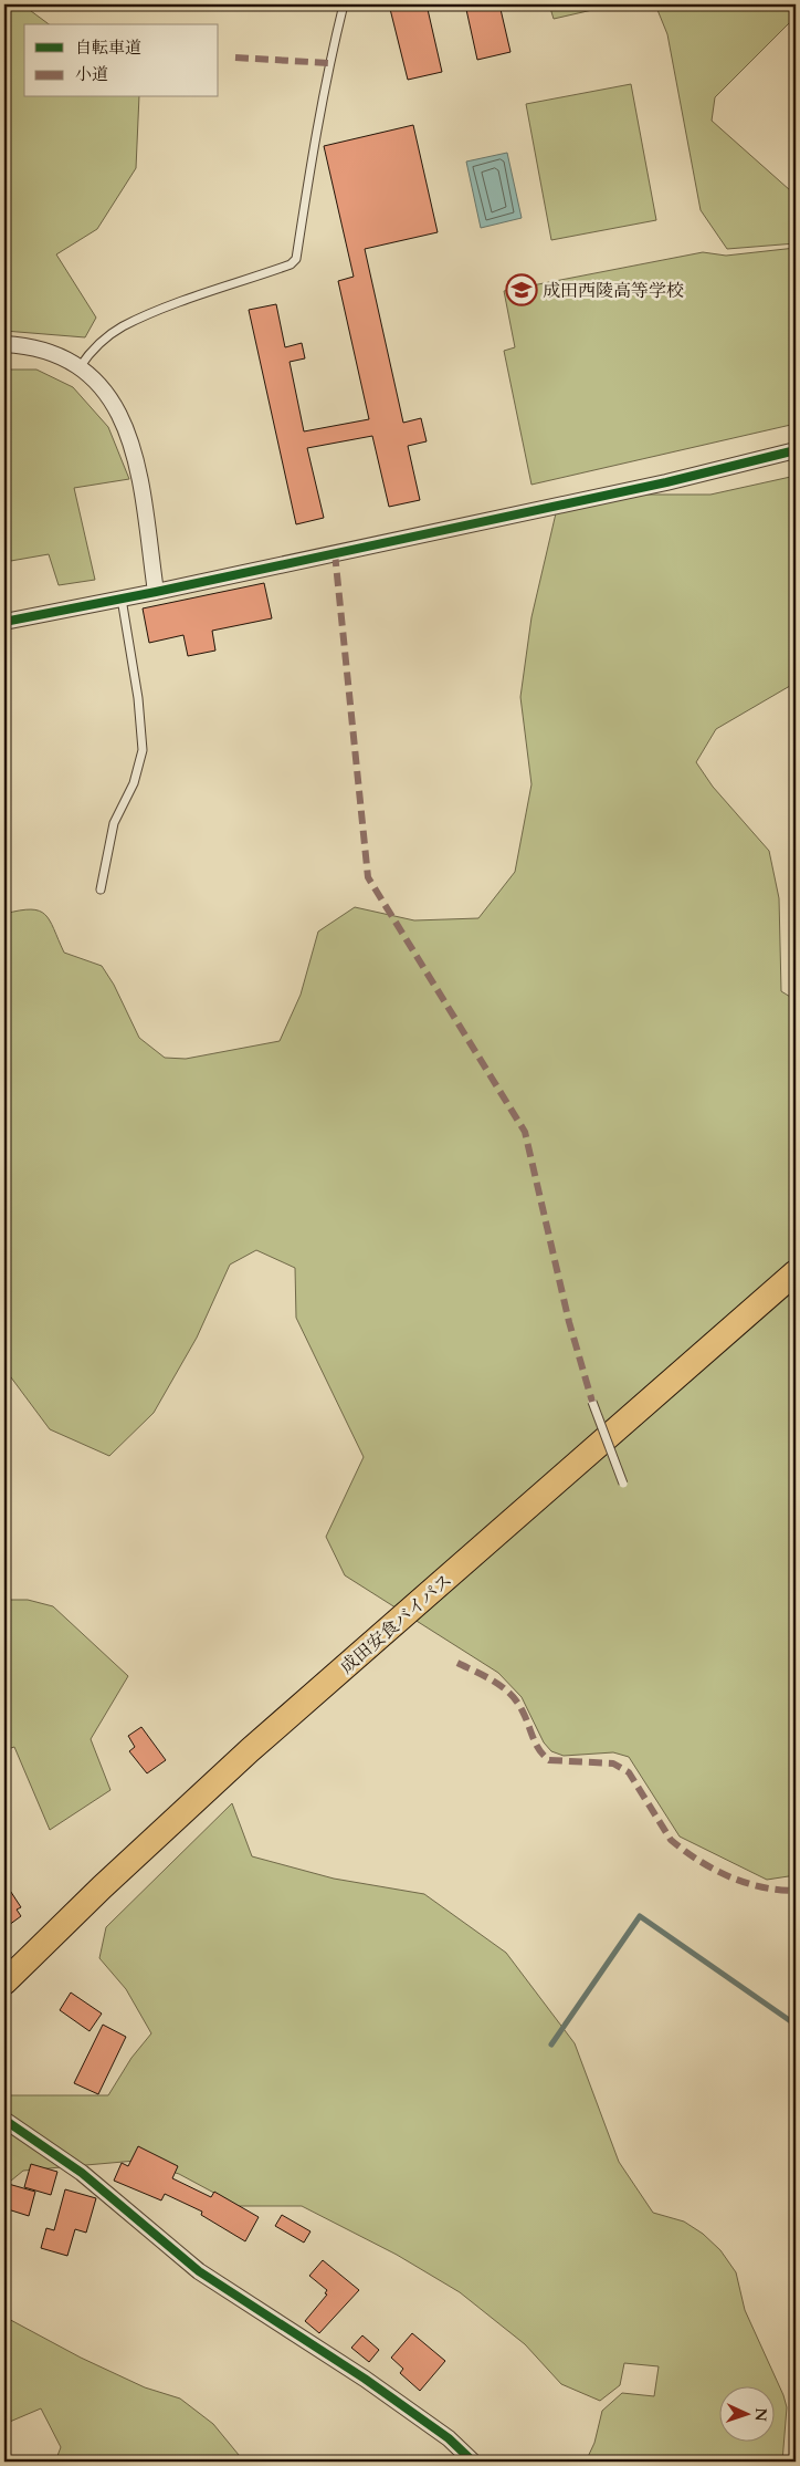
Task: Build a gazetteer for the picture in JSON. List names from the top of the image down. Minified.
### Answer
{"streets":{"main road":["成田安食バイパス"]},"places":{"school or university":["成田西陵高等学校"]},"legend":["自転車道","小道"],"north":"right"}
